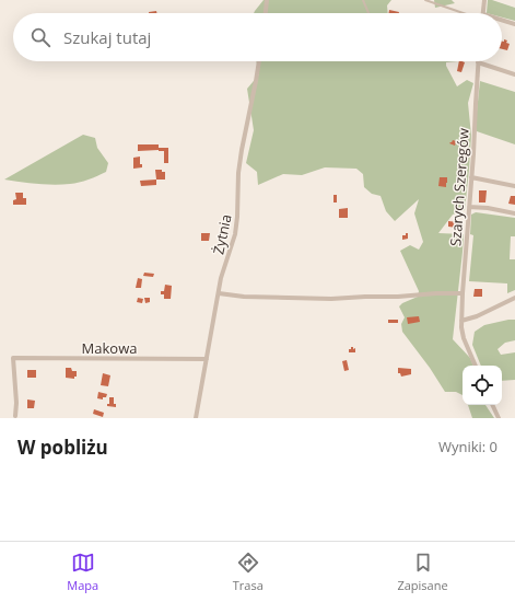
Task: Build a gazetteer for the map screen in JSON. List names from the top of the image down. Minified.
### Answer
{"streets":{"street":["Szarych Szeregów","Żytnia","Makowa"]},"crossings":[["Żytnia","Makowa"]],"page":{"search":"Szukaj tutaj","heading":["W pobliżu","Wyniki: 0"],"nav":["Mapa","Trasa","Zapisane"]}}
